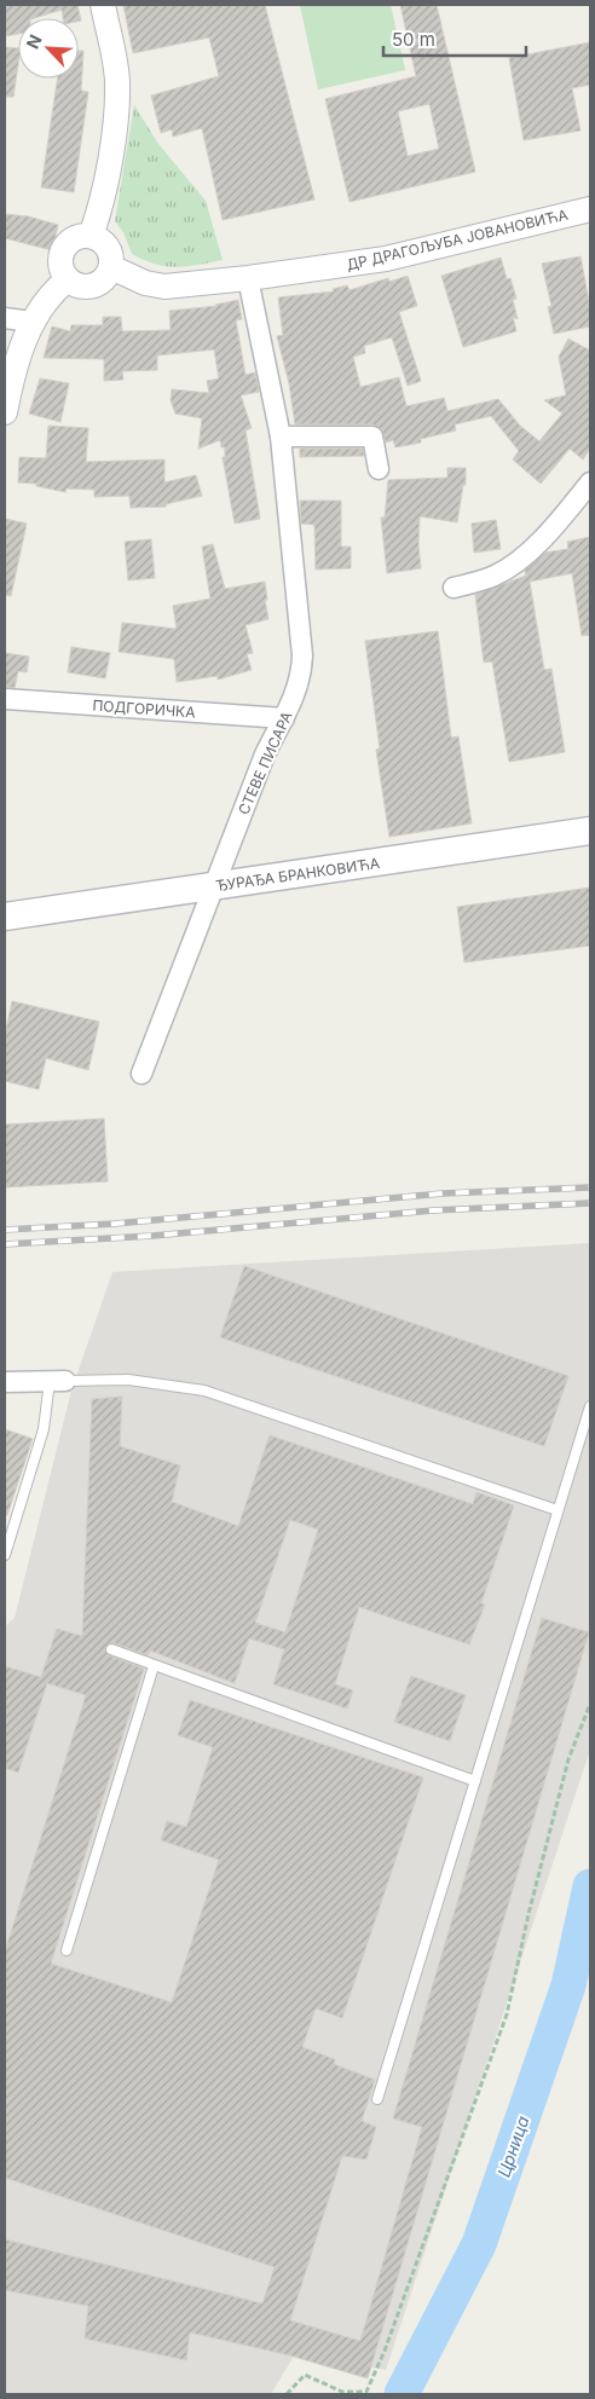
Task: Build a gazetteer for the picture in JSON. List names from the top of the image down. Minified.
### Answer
{"streets":{"main road":["ЂУРАЂА БРАНКОВИЋА"],"street":["ДР ДРАГОЉУБА ЈОВАНОВИЋА","ПОДГОРИЧКА","СТЕВЕ ПИСАРА"]},"crossings":[["ДР ДРАГОЉУБА ЈОВАНОВИЋА","СТЕВЕ ПИСАРА"],["ПОДГОРИЧКА","СТЕВЕ ПИСАРА"],["СТЕВЕ ПИСАРА","ЂУРАЂА БРАНКОВИЋА"]],"water":["Црница"],"scale_bar":"50 m","north":"top left"}
